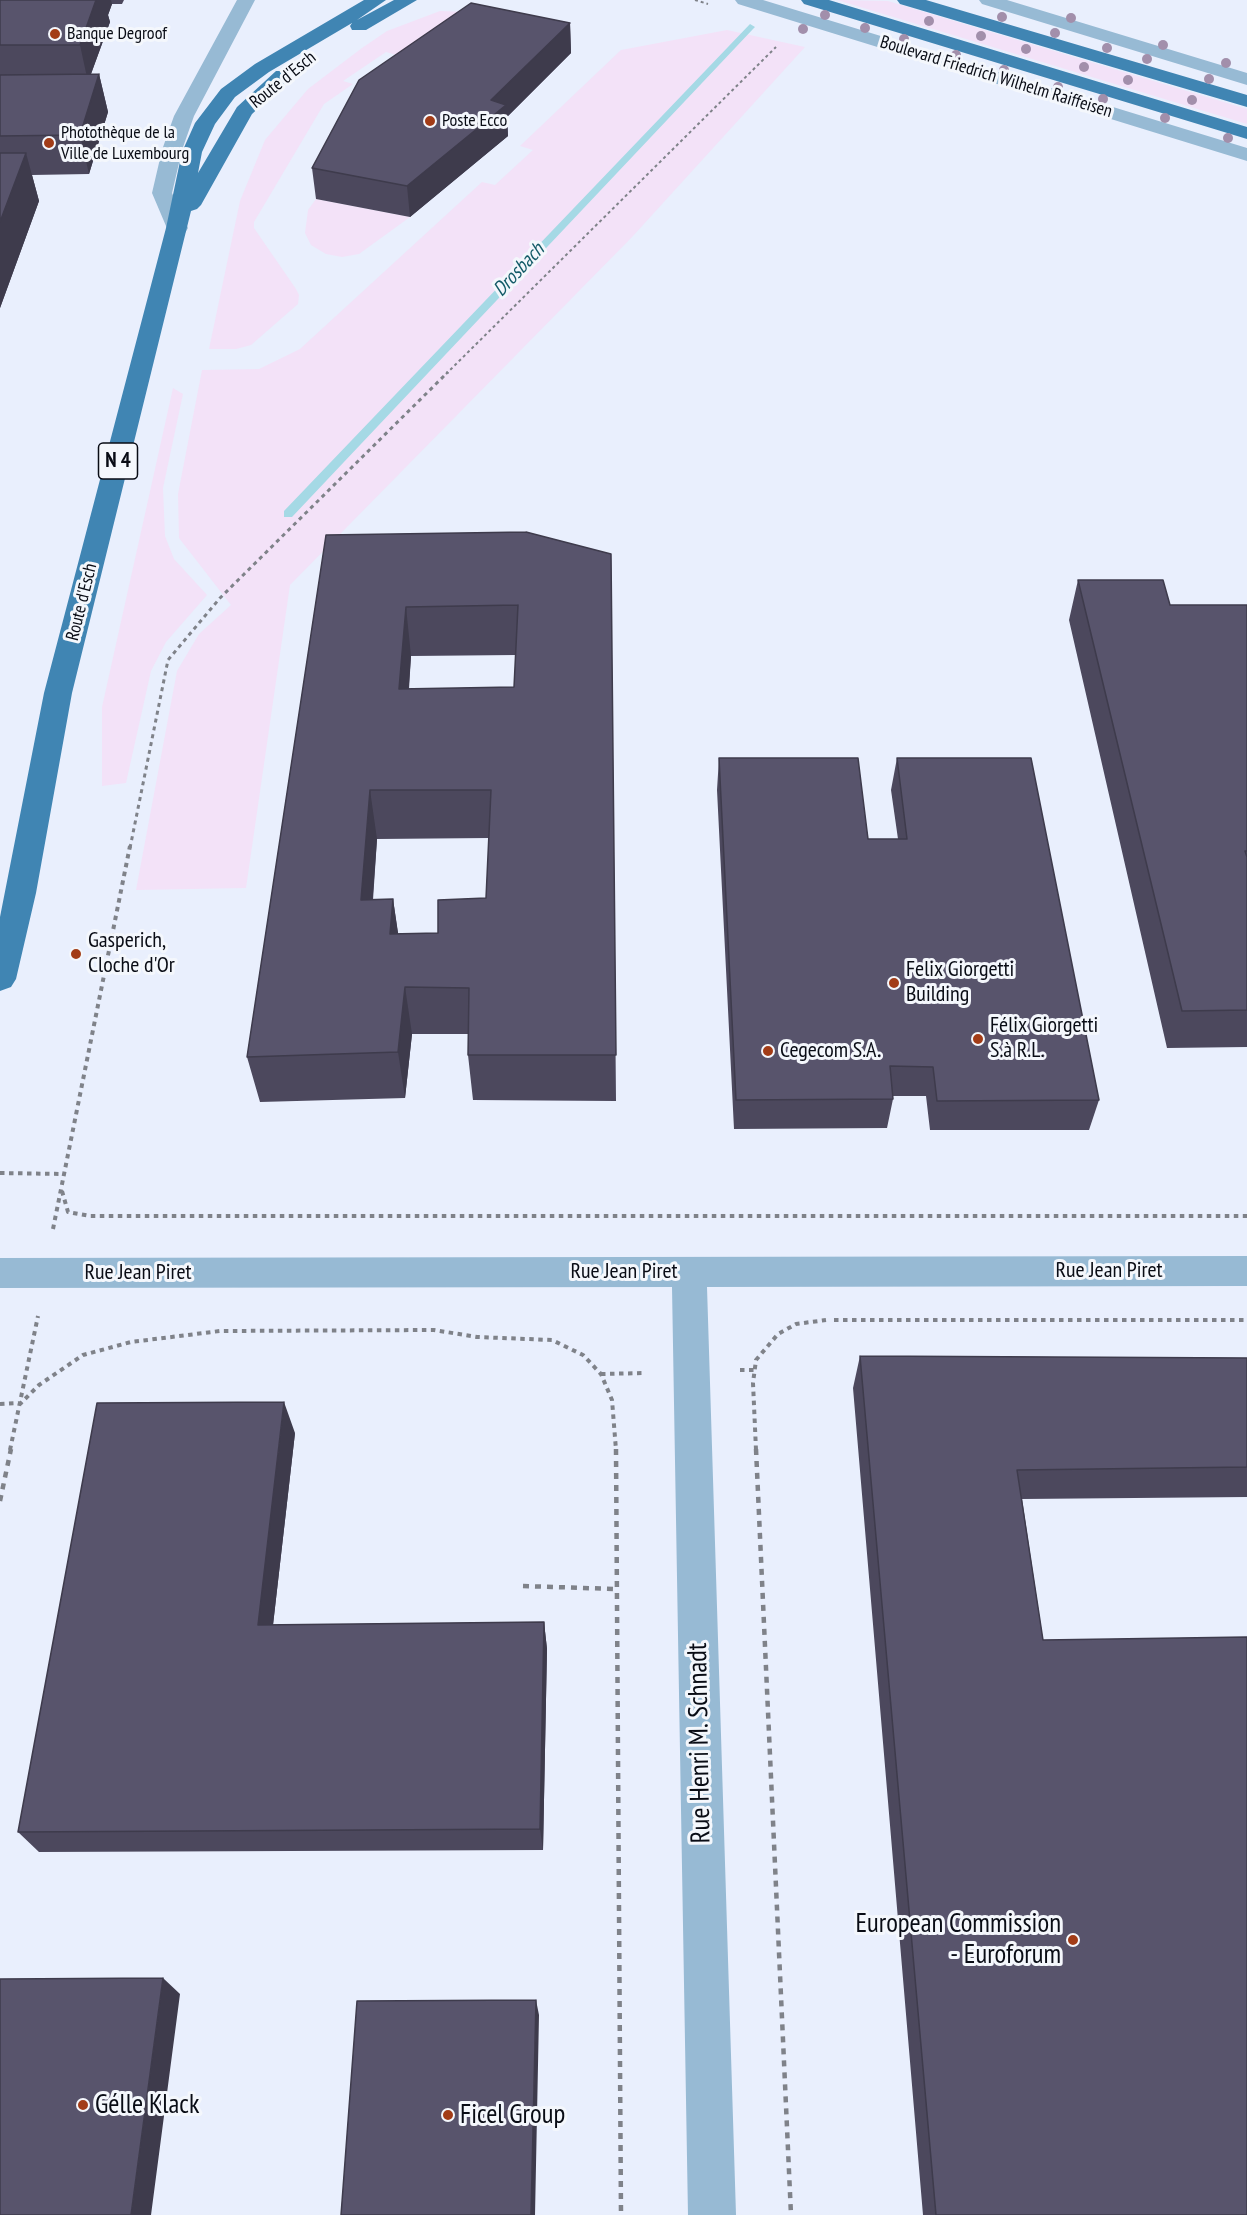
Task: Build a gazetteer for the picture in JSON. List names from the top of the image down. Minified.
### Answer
{"streets":{"main road":["Boulevard Friedrich Wilhelm Raiffeisen","Route d'Esch","N 4"],"street":["Rue Jean Piret","Rue Henri M. Schnadt"]},"crossings":[["Rue Jean Piret","Rue Henri M. Schnadt"]],"water":["Drosbach"],"places":["Banque Degroof","Poste Ecco","Photothèque de la Ville de Luxembourg","Gasperich, Cloche d'Or","Felix Giorgetti Building","Félix Giorgetti S.à R.L.","Cegecom S.A.","European Commission - Euroforum","Gélle Klack","Ficel Group"]}
